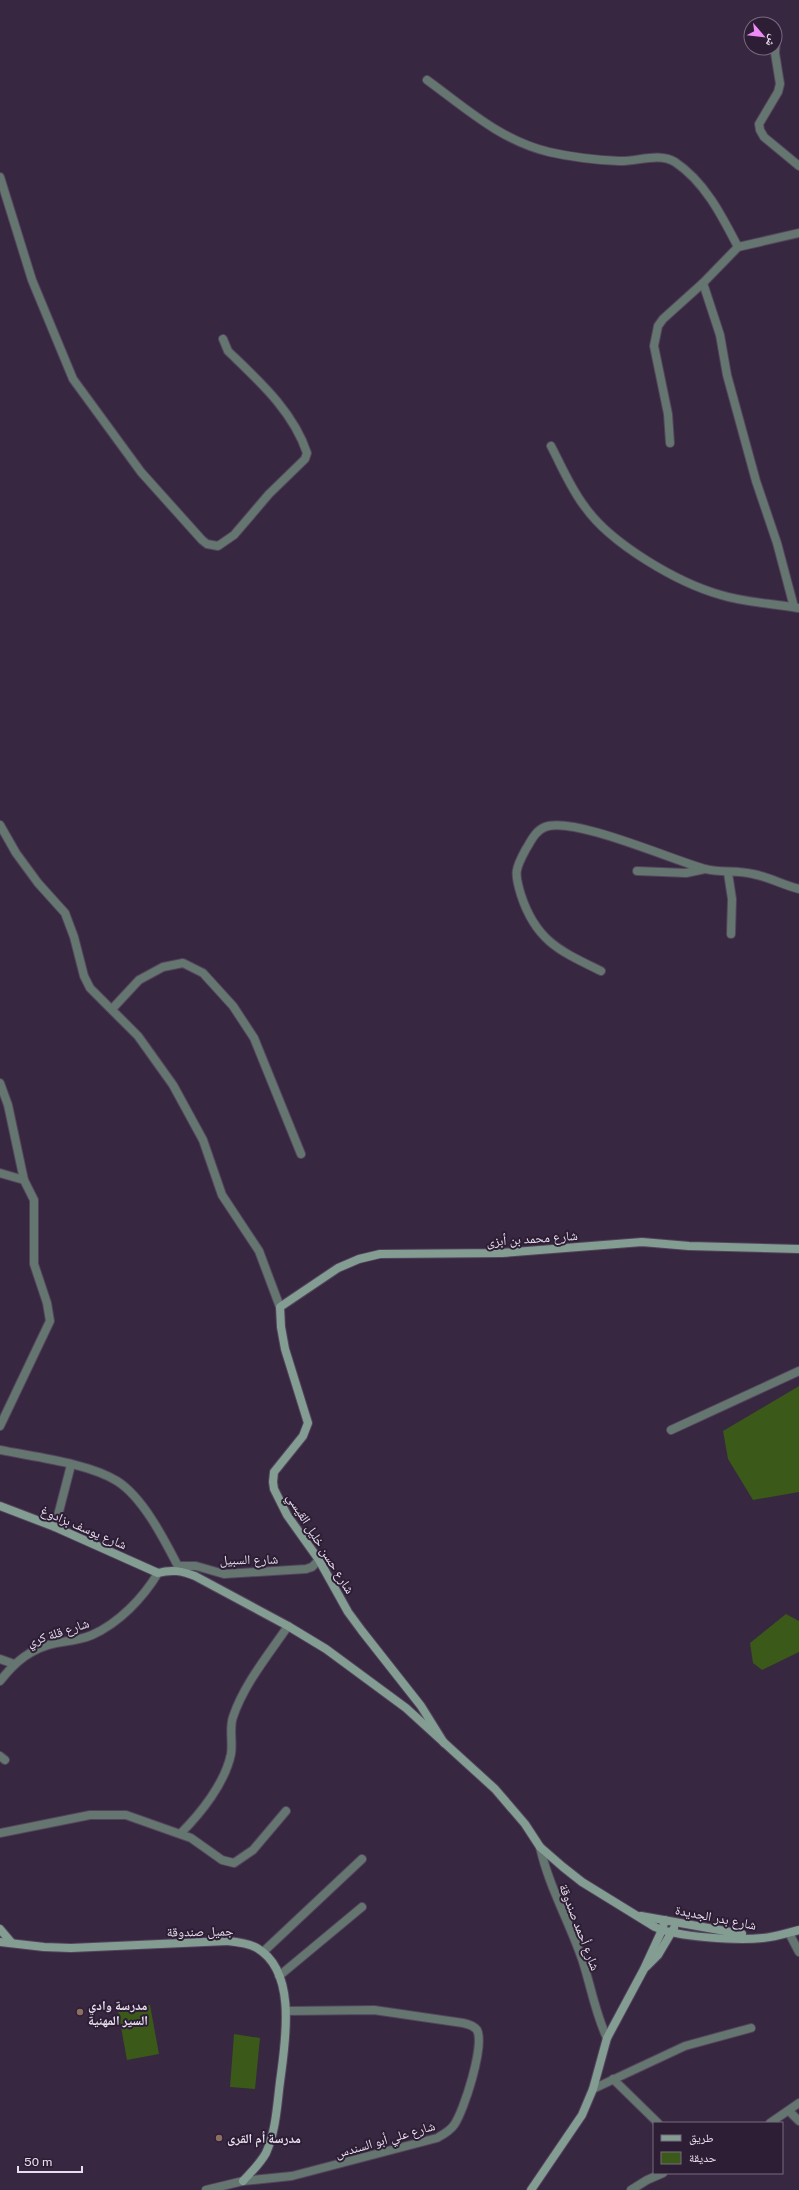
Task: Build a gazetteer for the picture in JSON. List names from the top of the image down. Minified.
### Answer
{"streets":{"main road":["شارع محمد بن أبزى","شارع يوسف بزادوغ","شارع حسن خليل القيسي","شارع بدر الجديدة","جميل صندوقة"],"street":["شارع السبيل","شارع قلة كري","شارع أحمد صندوقة","شارع علي أبو السندس"]},"crossings":[["شارع محمد بن أبزى","شارع حسن خليل القيسي"],["شارع يوسف بزادوغ","شارع قلة كري"],["شارع حسن خليل القيسي","شارع السبيل"],["شارع حسن خليل القيسي","شارع بدر الجديدة"],["شارع حسن خليل القيسي","شارع أحمد صندوقة"],["جميل صندوقة","شارع علي أبو السندس"]],"places":["مدرسة وادي السير المهنية","مدرسة أم القرى"],"legend":["طريق","حديقة"],"scale_bar":"50 m","north":"bottom right"}
